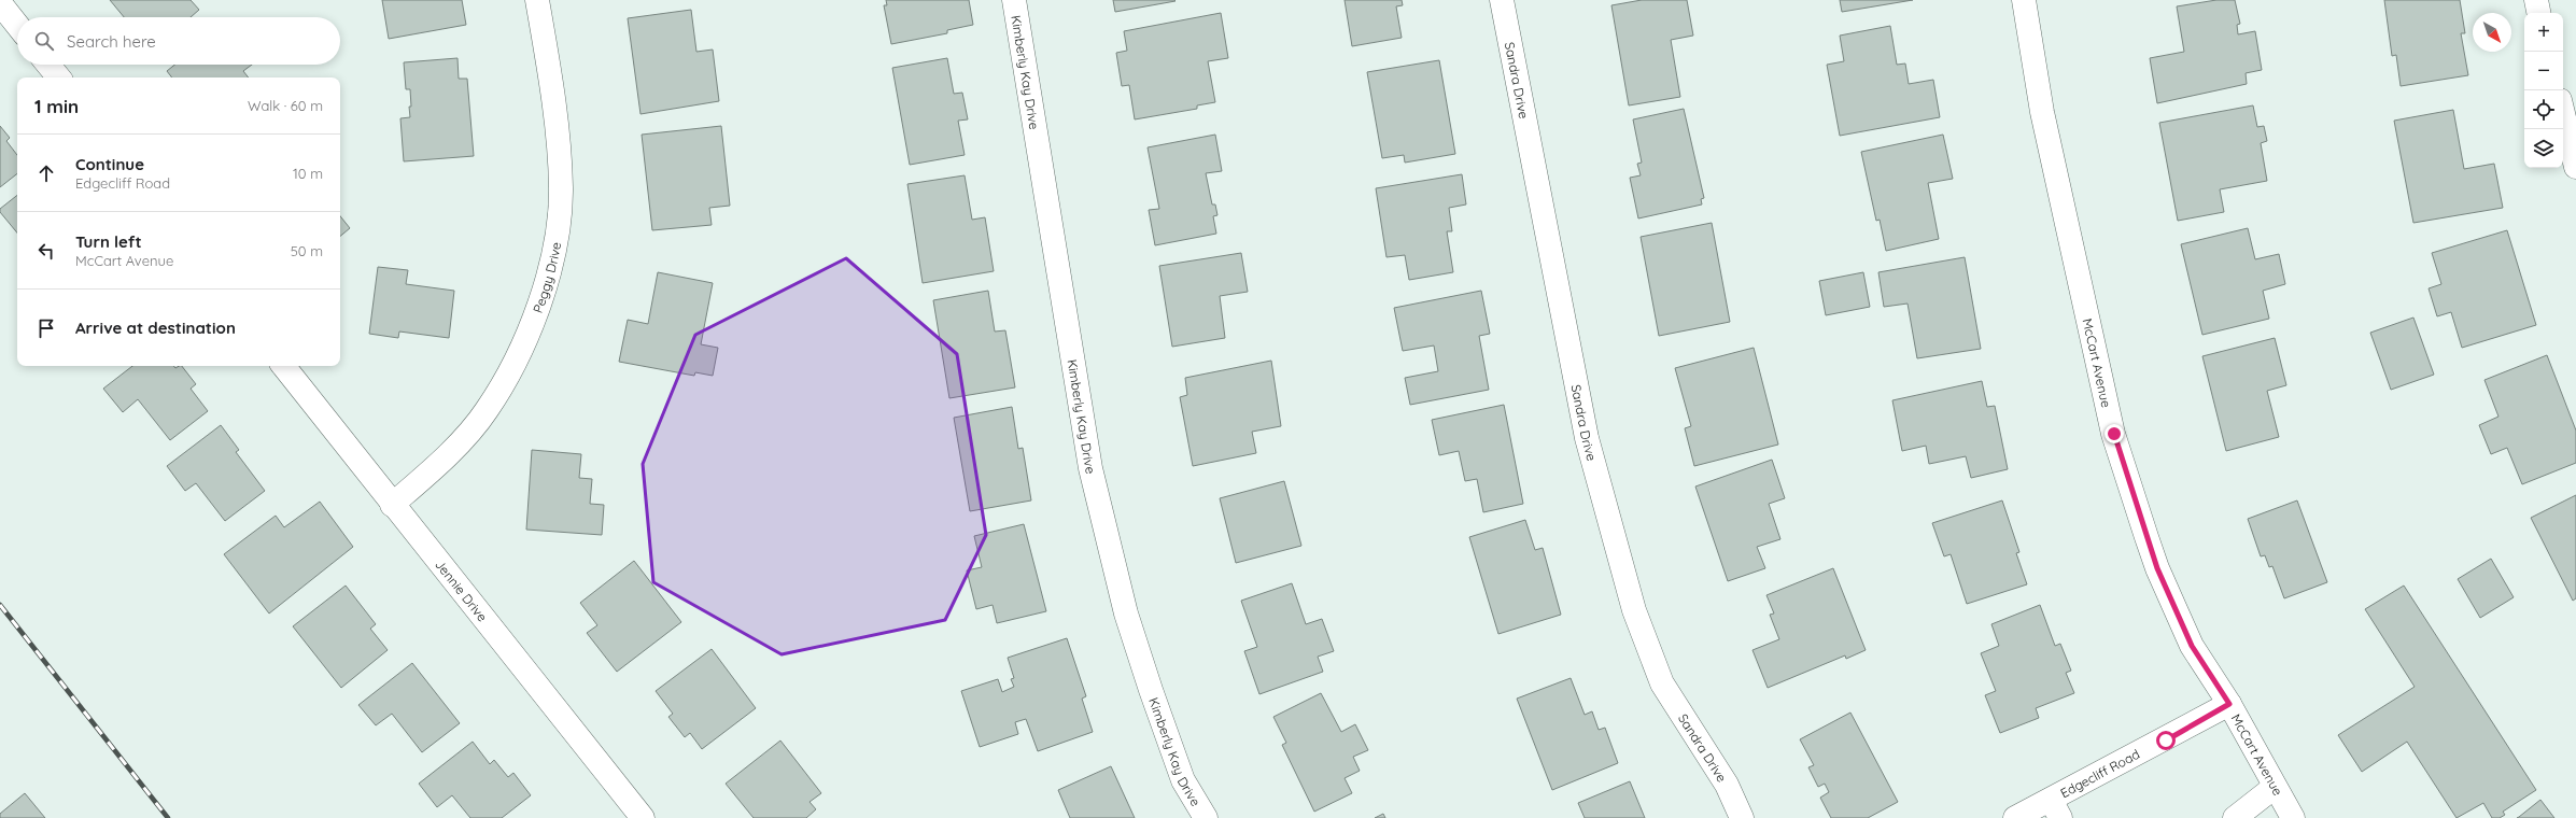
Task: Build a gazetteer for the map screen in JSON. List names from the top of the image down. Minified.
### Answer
{"streets":{"street":["Kimberly Kay Drive","Sandra Drive","Peggy Drive","McCart Avenue","Jennie Drive","Edgecliff Road"]},"crossings":[["Peggy Drive","Jennie Drive"],["McCart Avenue","Edgecliff Road"]],"north":"bottom right","page":{"map_buttons":["+","−"],"search":"Search here","heading":["1 min","Walk · 60 m"],"list":[["Continue","Edgecliff Road","10 m"],["Turn left","McCart Avenue","50 m"],"Arrive at destination"]}}
